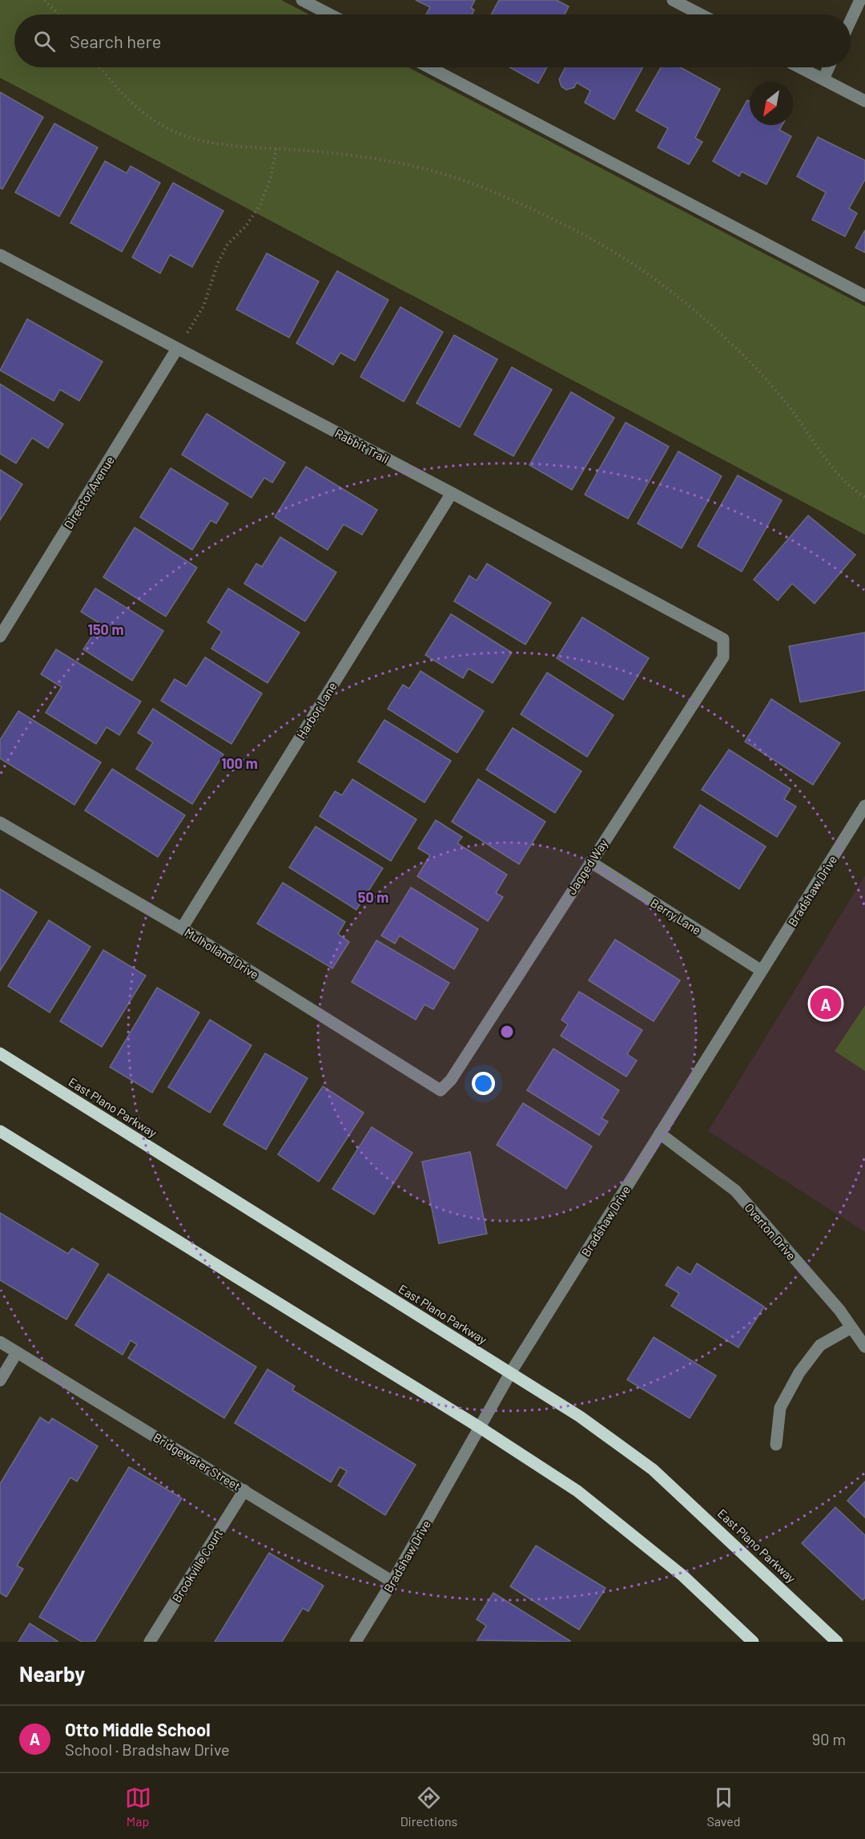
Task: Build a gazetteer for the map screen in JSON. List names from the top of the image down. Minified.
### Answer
{"streets":{"main road":["East Plano Parkway"],"street":["Rabbit Trail","Director Avenue","Harbor Lane","Jagged Way","Bradshaw Drive","Berry Lane","Mulholland Drive","Overton Drive","Bridgewater Street","Brookville Court"]},"crossings":[["Rabbit Trail","Director Avenue"],["Rabbit Trail","Harbor Lane"],["Rabbit Trail","Jagged Way"],["Harbor Lane","Mulholland Drive"],["Jagged Way","Berry Lane"],["Jagged Way","Mulholland Drive"],["Bradshaw Drive","Berry Lane"],["Bradshaw Drive","East Plano Parkway"],["Bradshaw Drive","Overton Drive"],["Bradshaw Drive","Bridgewater Street"],["Bridgewater Street","Brookville Court"]],"north":"bottom left","page":{"search":"Search here","pins":"A","heading":"Nearby","list":[{"mark":"A","name":"Otto Middle School","note":"School · Bradshaw Drive","value":"90 m"}],"nav":["Map","Directions","Saved"]},"rings":["150 m","100 m","50 m"]}
